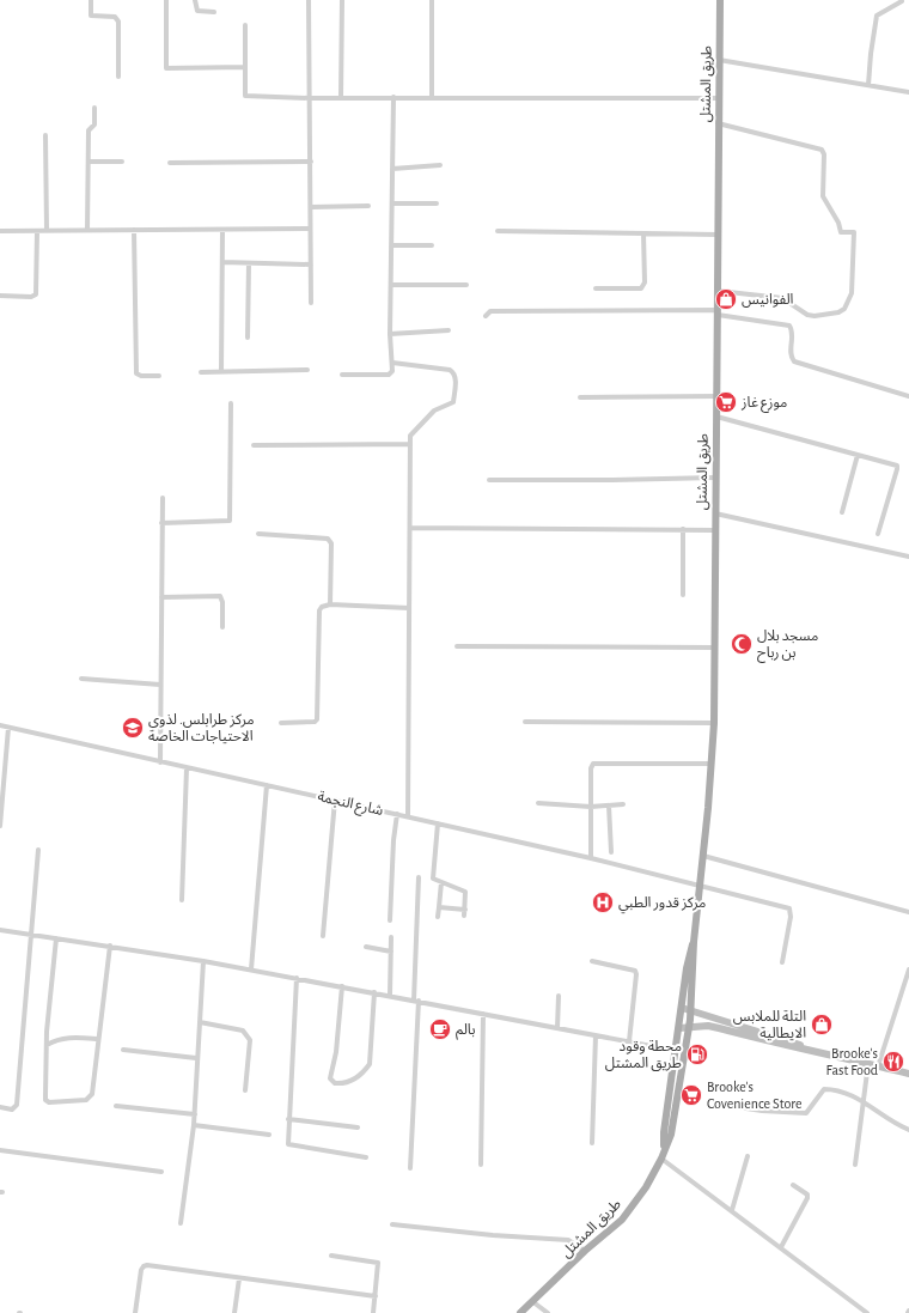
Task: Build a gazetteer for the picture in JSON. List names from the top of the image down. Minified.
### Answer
{"streets":{"main road":["طريق المشتل"],"street":["شارع النجمة"]},"crossings":[["طريق المشتل","شارع النجمة"]],"places":{"shop":["الفوانيس","التلة للملابس الايطالية"],"supermarket":["موزع غاز","Brooke's Covenience Store"],"mosque":["مسجد بلال بن رباح"],"school or university":["مركز طرابلس. لذوي الاحتياجات الخاصة"],"hospital":["مركز قدور الطبي"],"cafe":["بالم"],"fuel station":["محطة وقود طريق المشتل"],"restaurant":["Brooke's Fast Food"]}}
